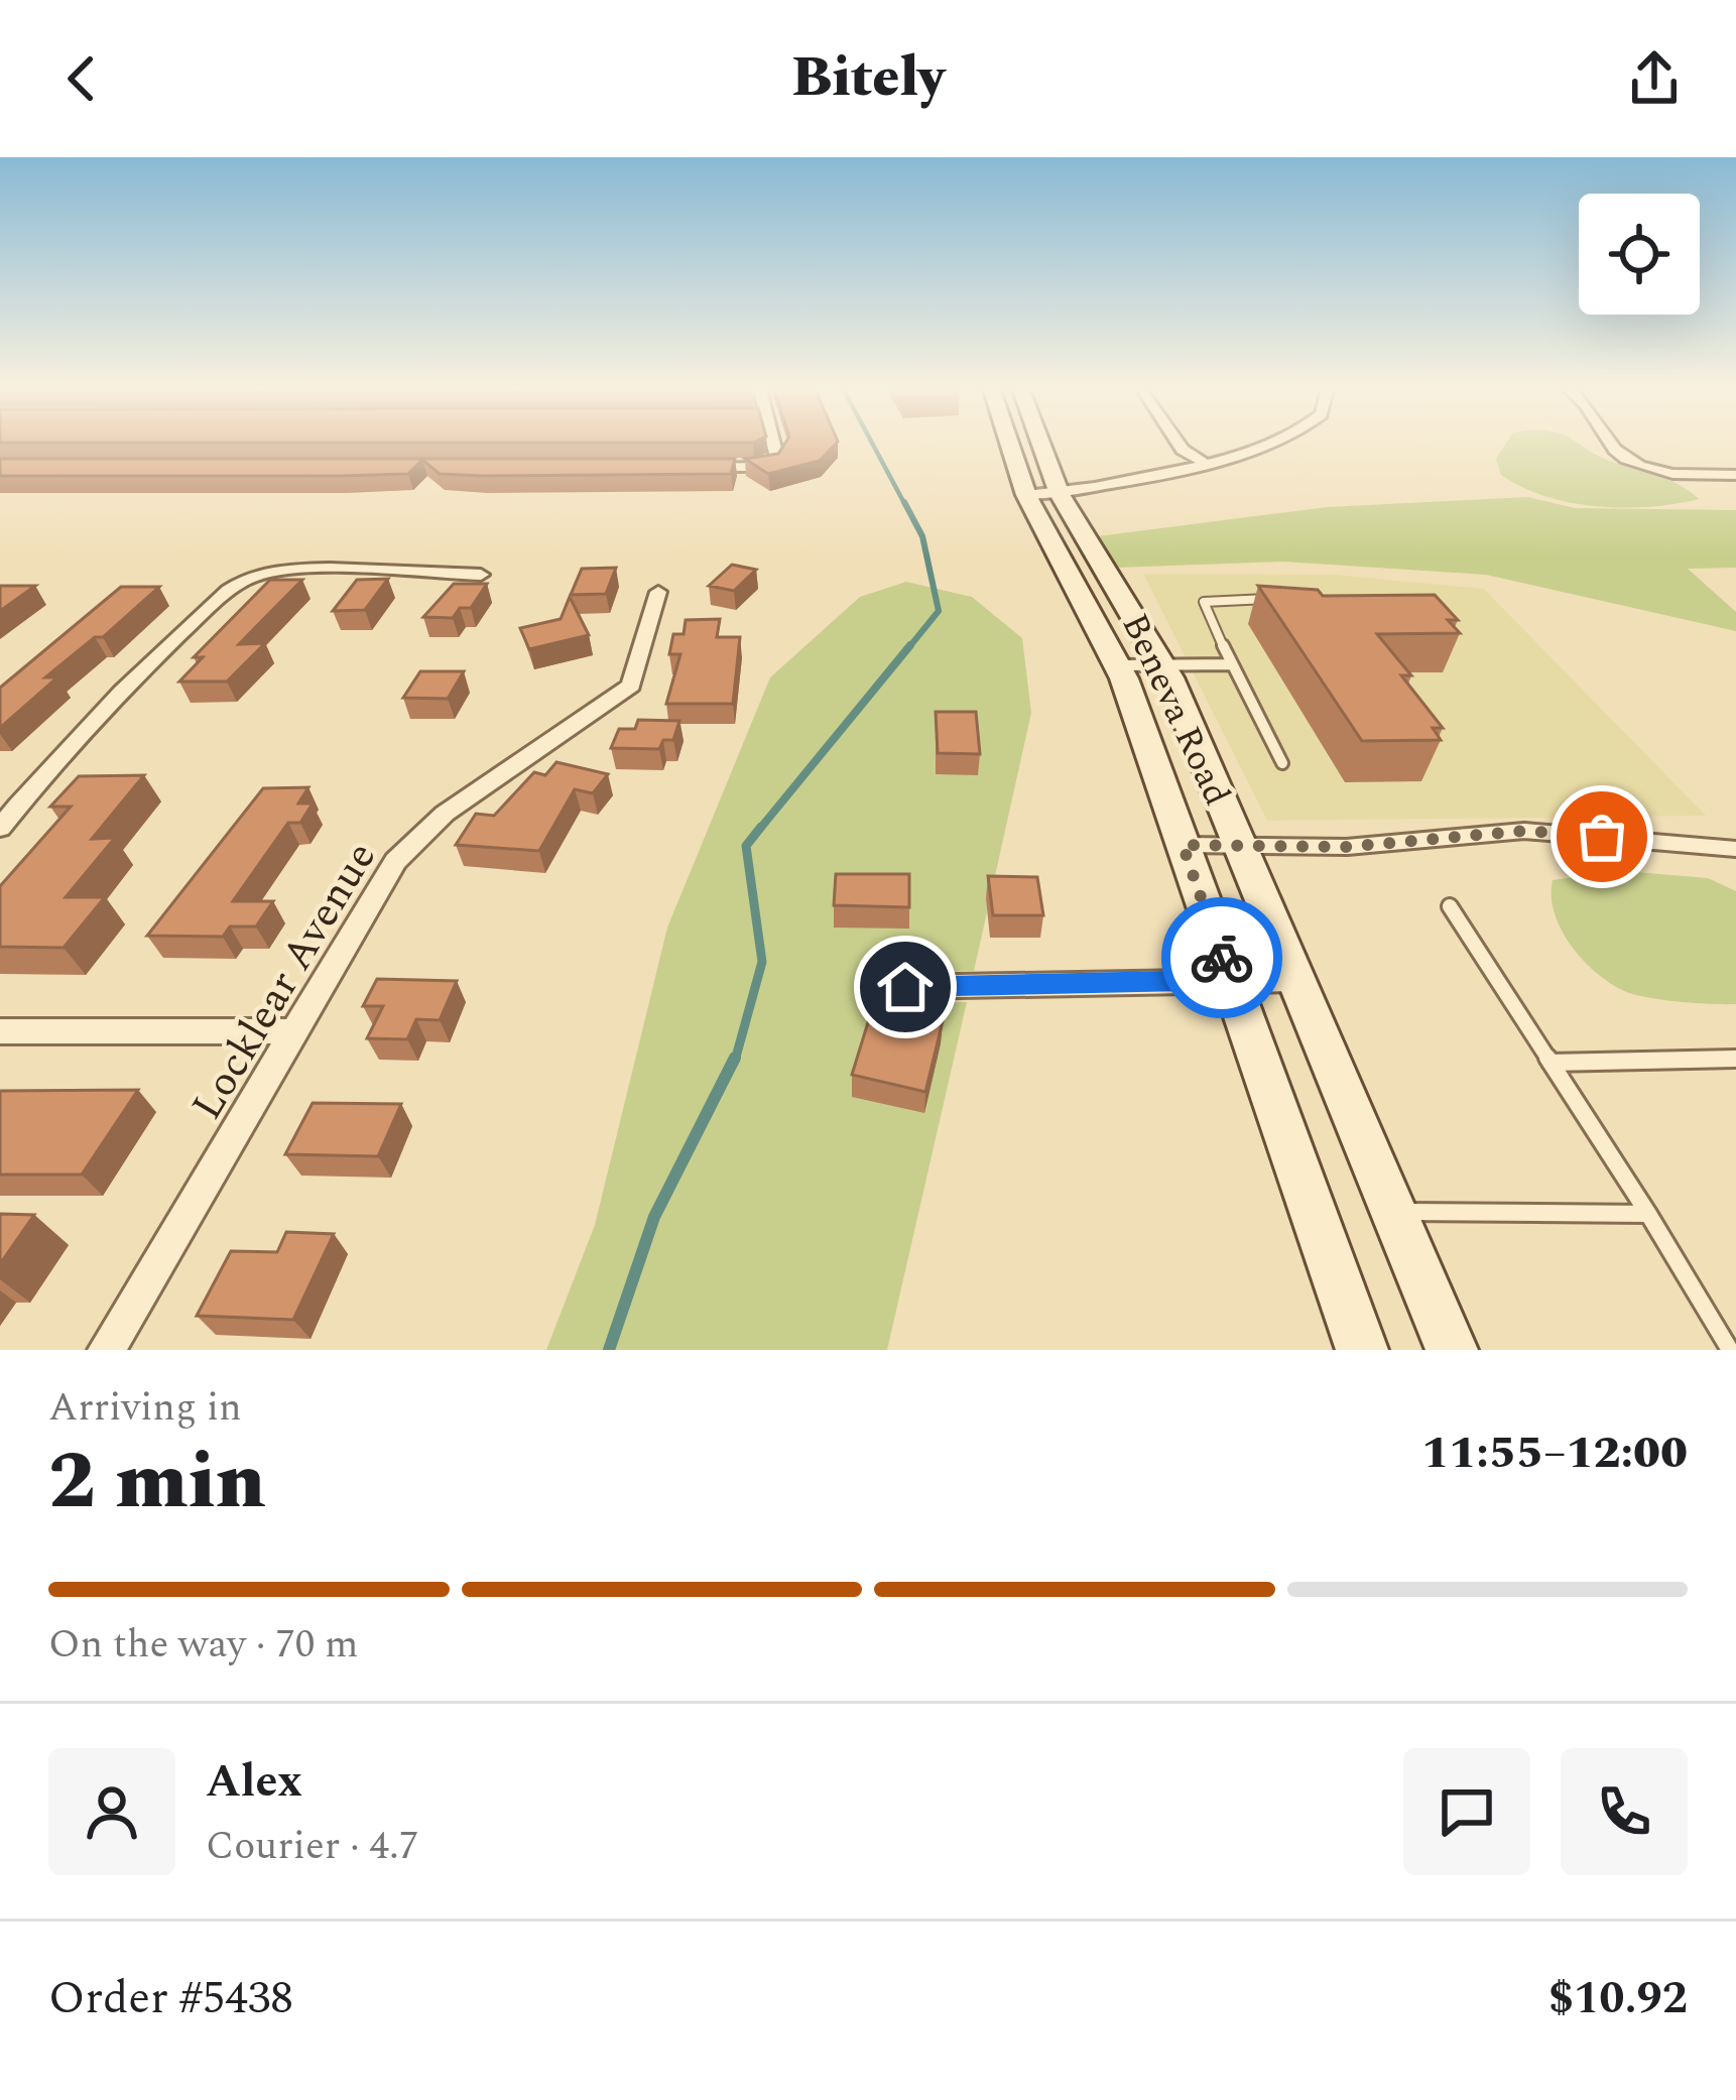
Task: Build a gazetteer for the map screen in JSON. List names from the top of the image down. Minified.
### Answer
{"streets":{"main road":["Beneva Road"],"street":["Locklear Avenue"]},"page":{"header":"Bitely","heading":["2 min","Arriving in","11:55–12:00"],"panel":["Alex","Courier · 4.7","Order #5438","$10.92"],"bar":"On the way · 70 m"}}
